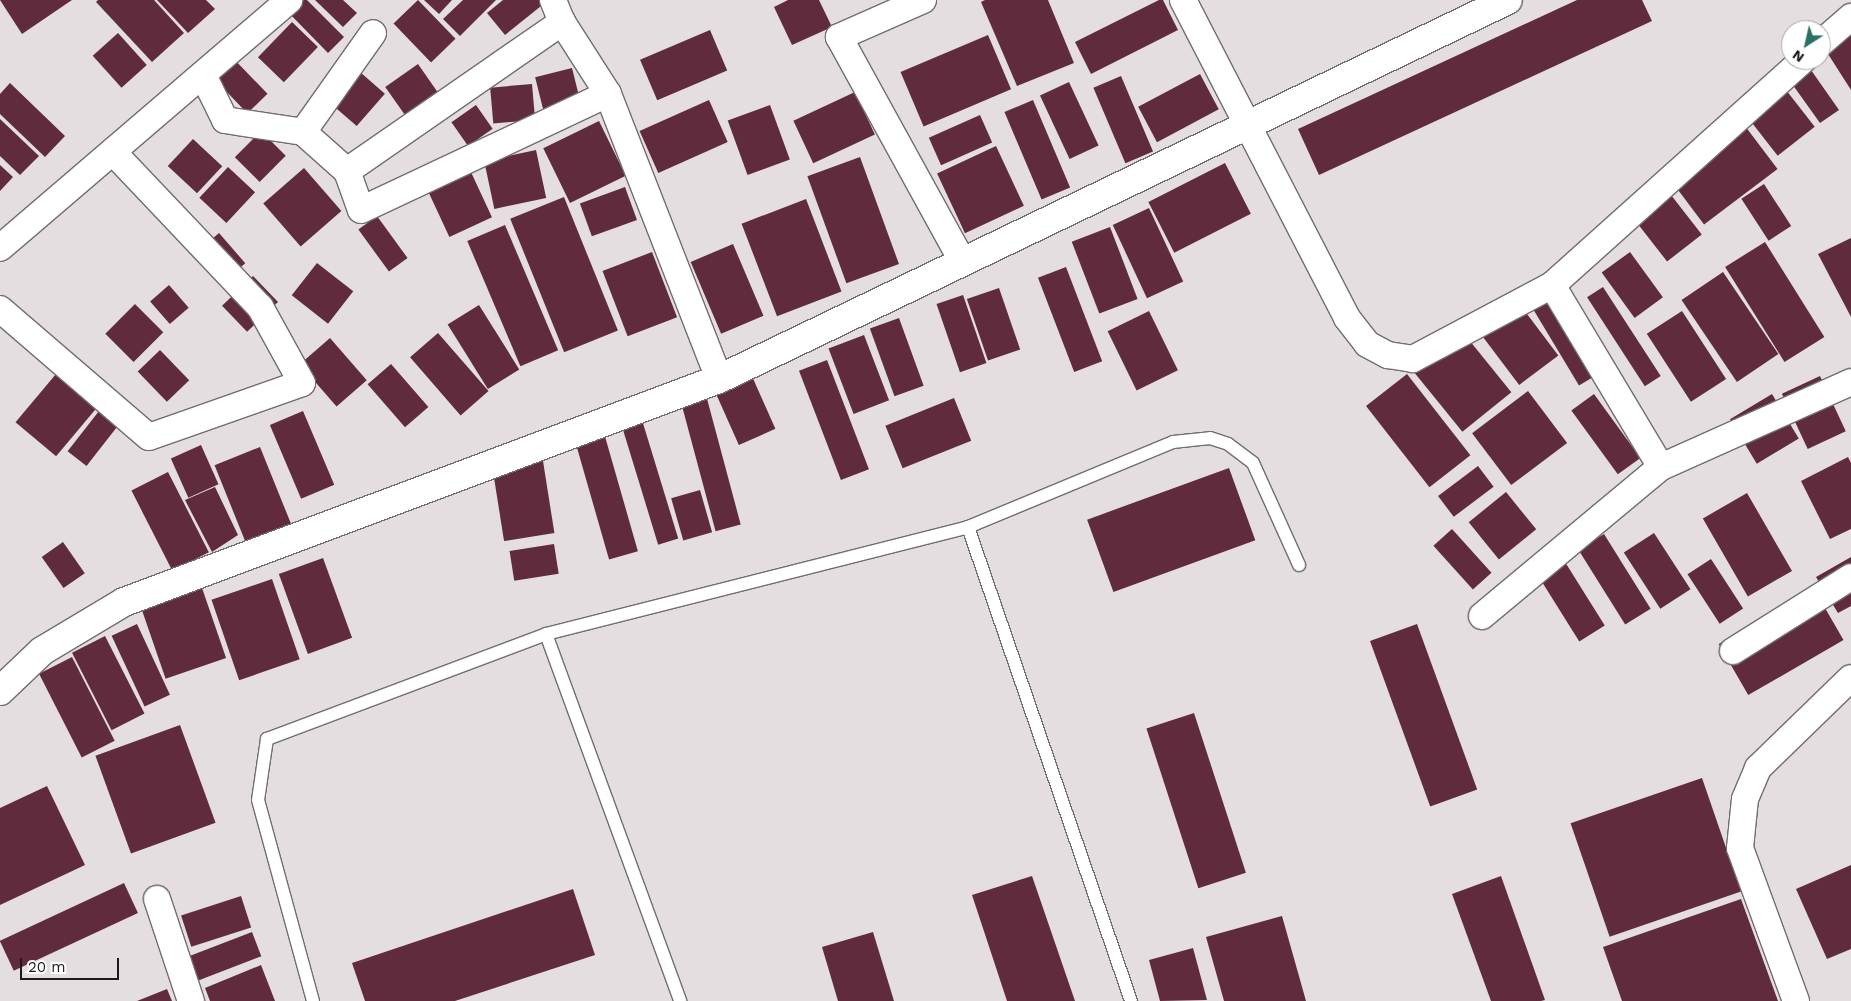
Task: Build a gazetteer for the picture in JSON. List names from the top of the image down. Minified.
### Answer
{"scale_bar":"20 m","north":"bottom left"}
